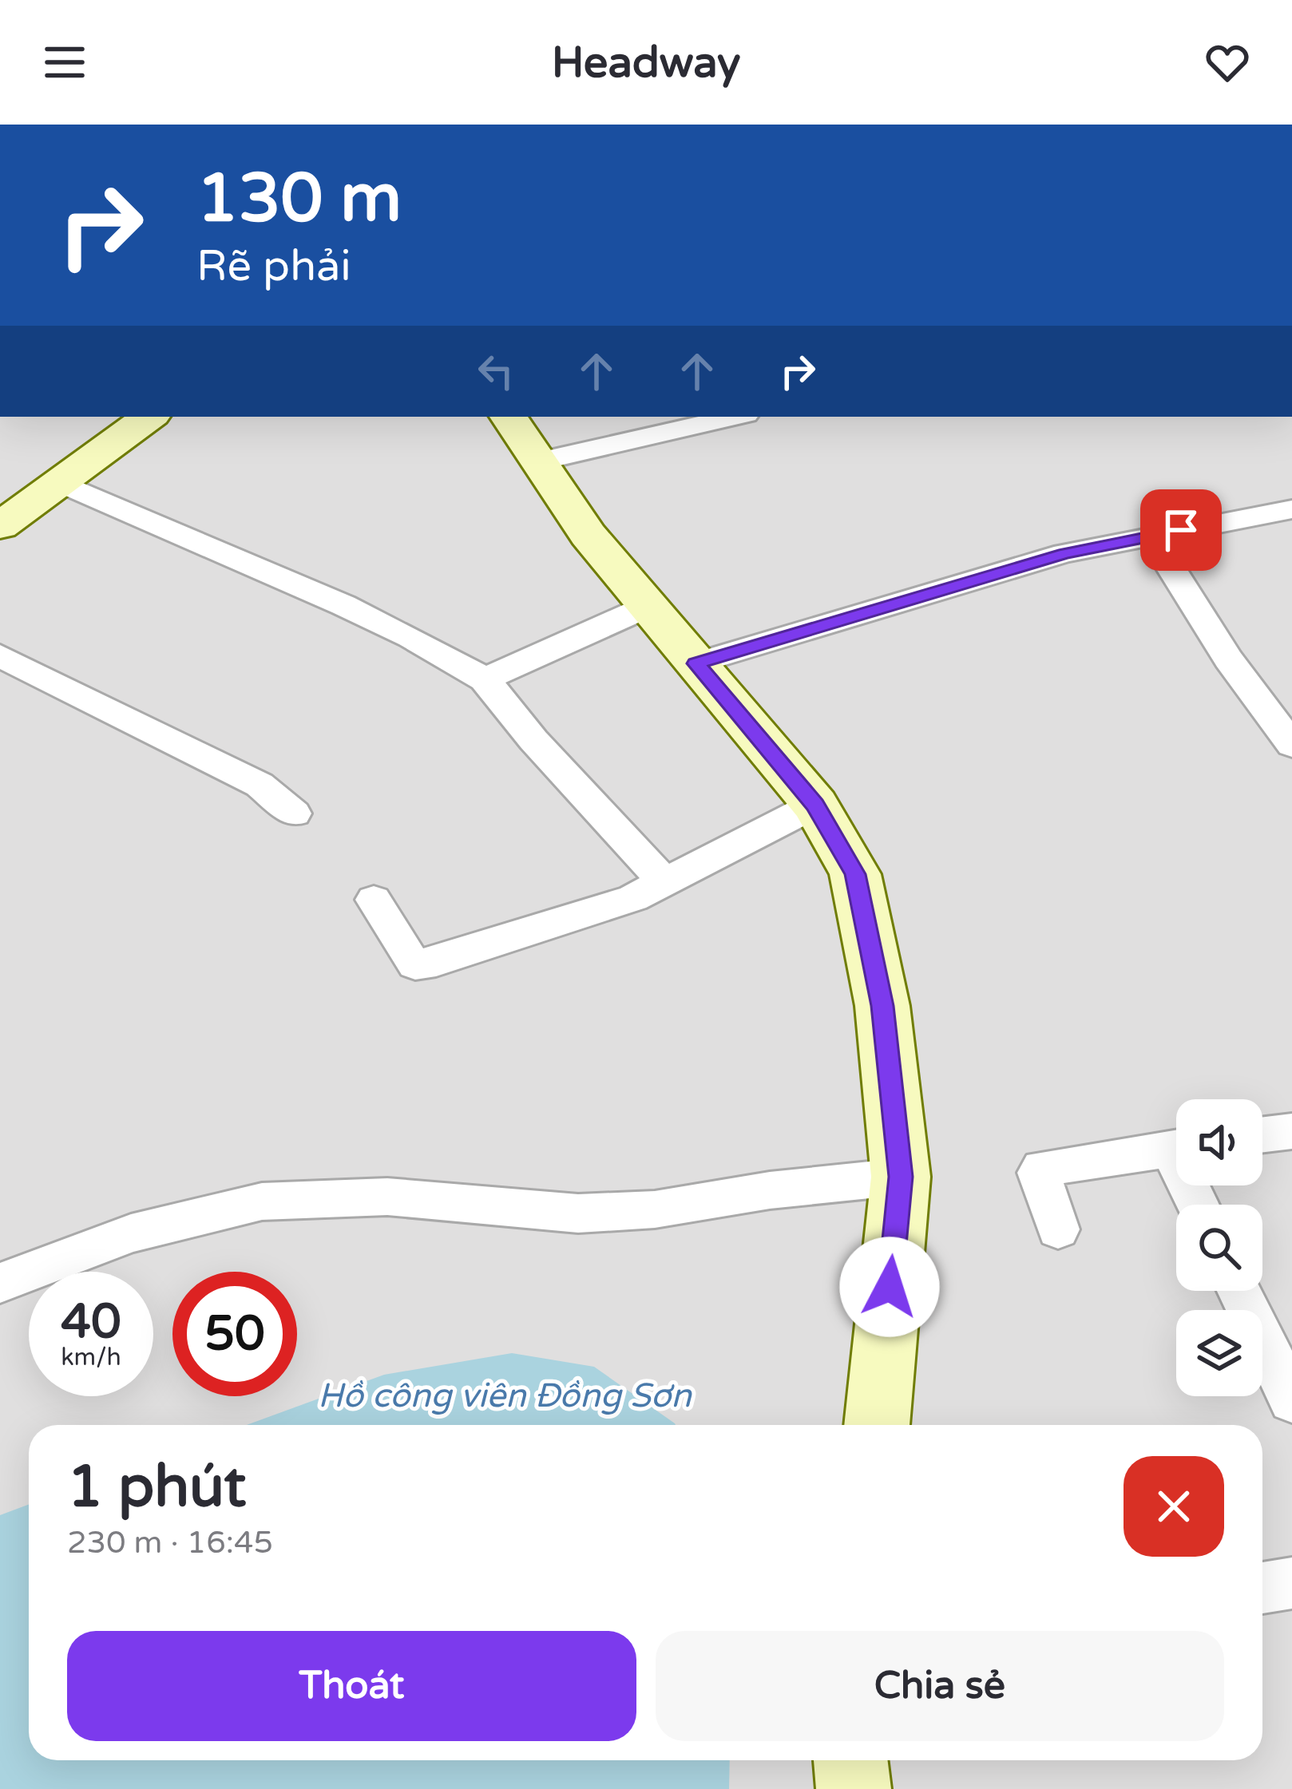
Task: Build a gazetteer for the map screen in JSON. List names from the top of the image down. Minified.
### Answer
{"water":["Hồ công viên Đồng Sơn"],"page":{"header":"Headway","turn":["130 m","Rẽ phải"],"speed":"40 km/h","limit":"50","heading":["1 phút","230 m · 16:45"],"buttons":["Thoát","Chia sẻ"]}}
